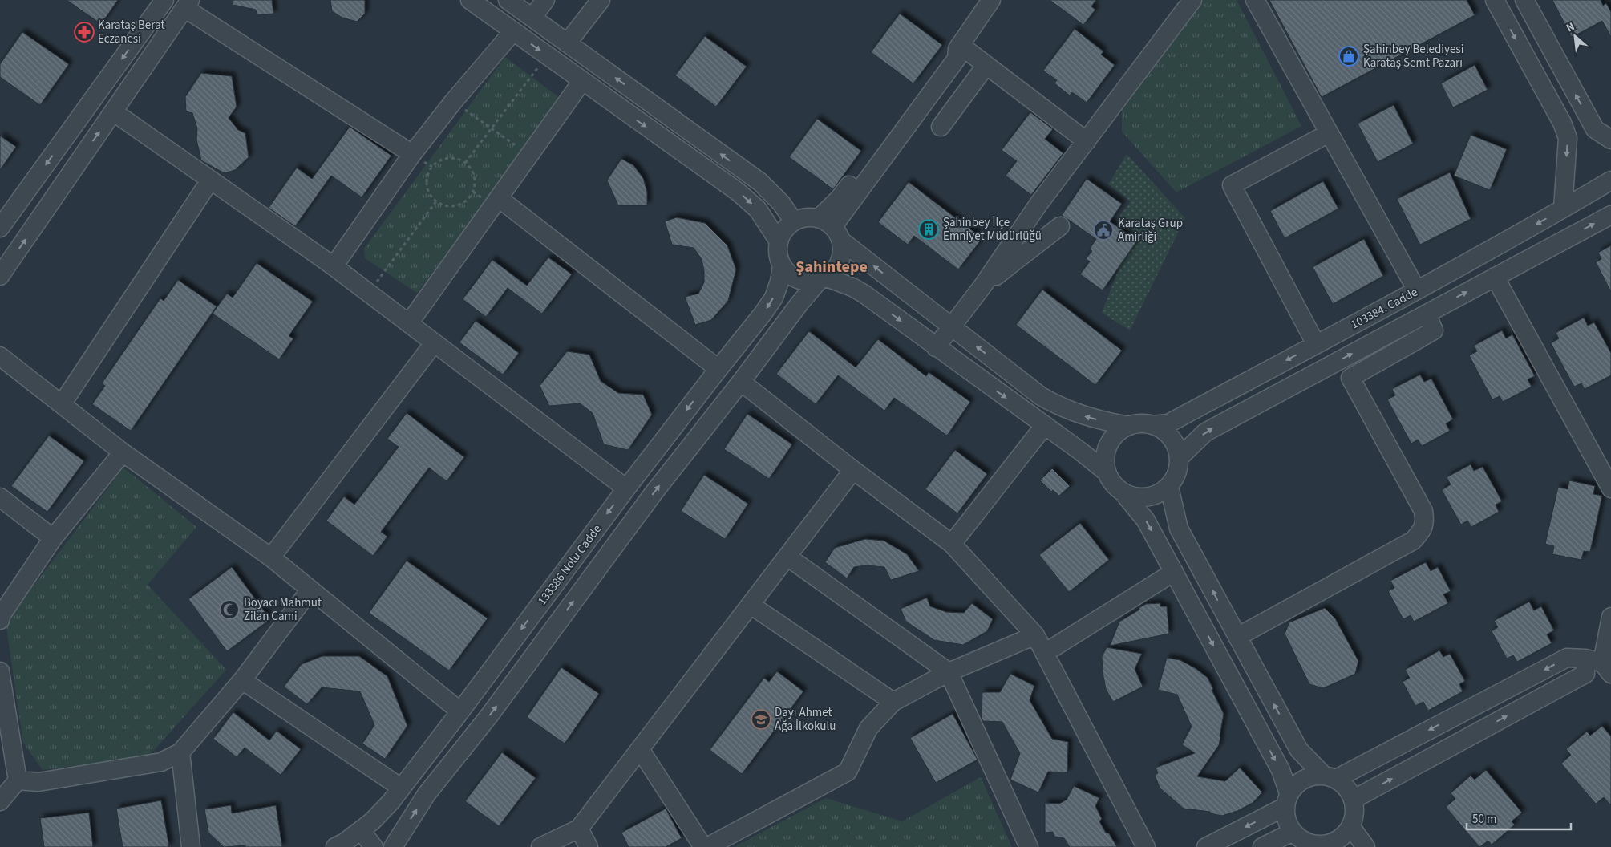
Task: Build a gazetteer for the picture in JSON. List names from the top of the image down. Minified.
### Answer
{"streets":{"street":["103384. Cadde","133386 Nolu Cadde"]},"districts":["Şahintepe"],"places":{"pharmacy":["Karataş Berat Eczanesi"],"shop":["Şahinbey Belediyesi Karataş Semt Pazarı"],"building":["Şahinbey İlçe Emniyet Müdürlüğü"],"public building":["Karataş Grup Amirliği"],"mosque":["Boyacı Mahmut Zilan Cami"],"school or university":["Dayı Ahmet Ağa İlkokulu"]},"scale_bar":"50 m","north":"top left"}
